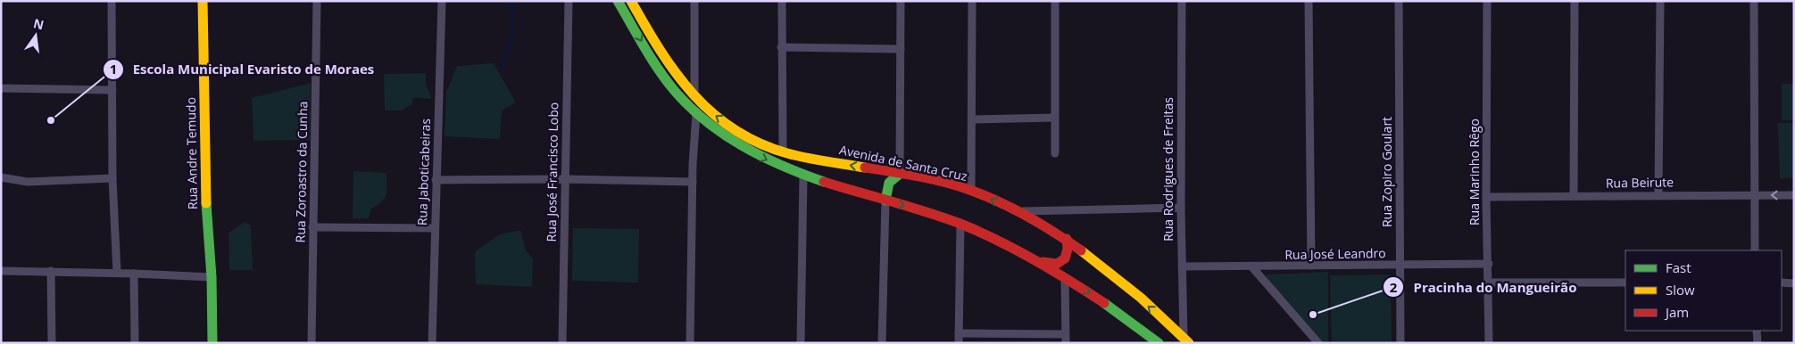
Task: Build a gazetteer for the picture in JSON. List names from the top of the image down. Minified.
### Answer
{"streets":{"main road":["Rua Andre Temudo","Avenida de Santa Cruz"],"street":["Rua Rodrigues de Freitas","Rua Zoroastro da Cunha","Rua Jaboticabeiras","Rua José Francisco Lobo","Rua Zopiro Goulart","Rua Marinho Rêgo","Rua Beirute","Rua José Leandro"]},"crossings":[["Avenida de Santa Cruz","Rua Rodrigues de Freitas"],["Rua Rodrigues de Freitas","Rua José Leandro"],["Rua Zopiro Goulart","Rua José Leandro"],["Rua Marinho Rêgo","Rua Beirute"],["Rua Marinho Rêgo","Rua José Leandro"]],"places":["Escola Municipal Evaristo de Moraes","Pracinha do Mangueirão"],"legend":["Fast","Slow","Jam"],"north":"top"}
